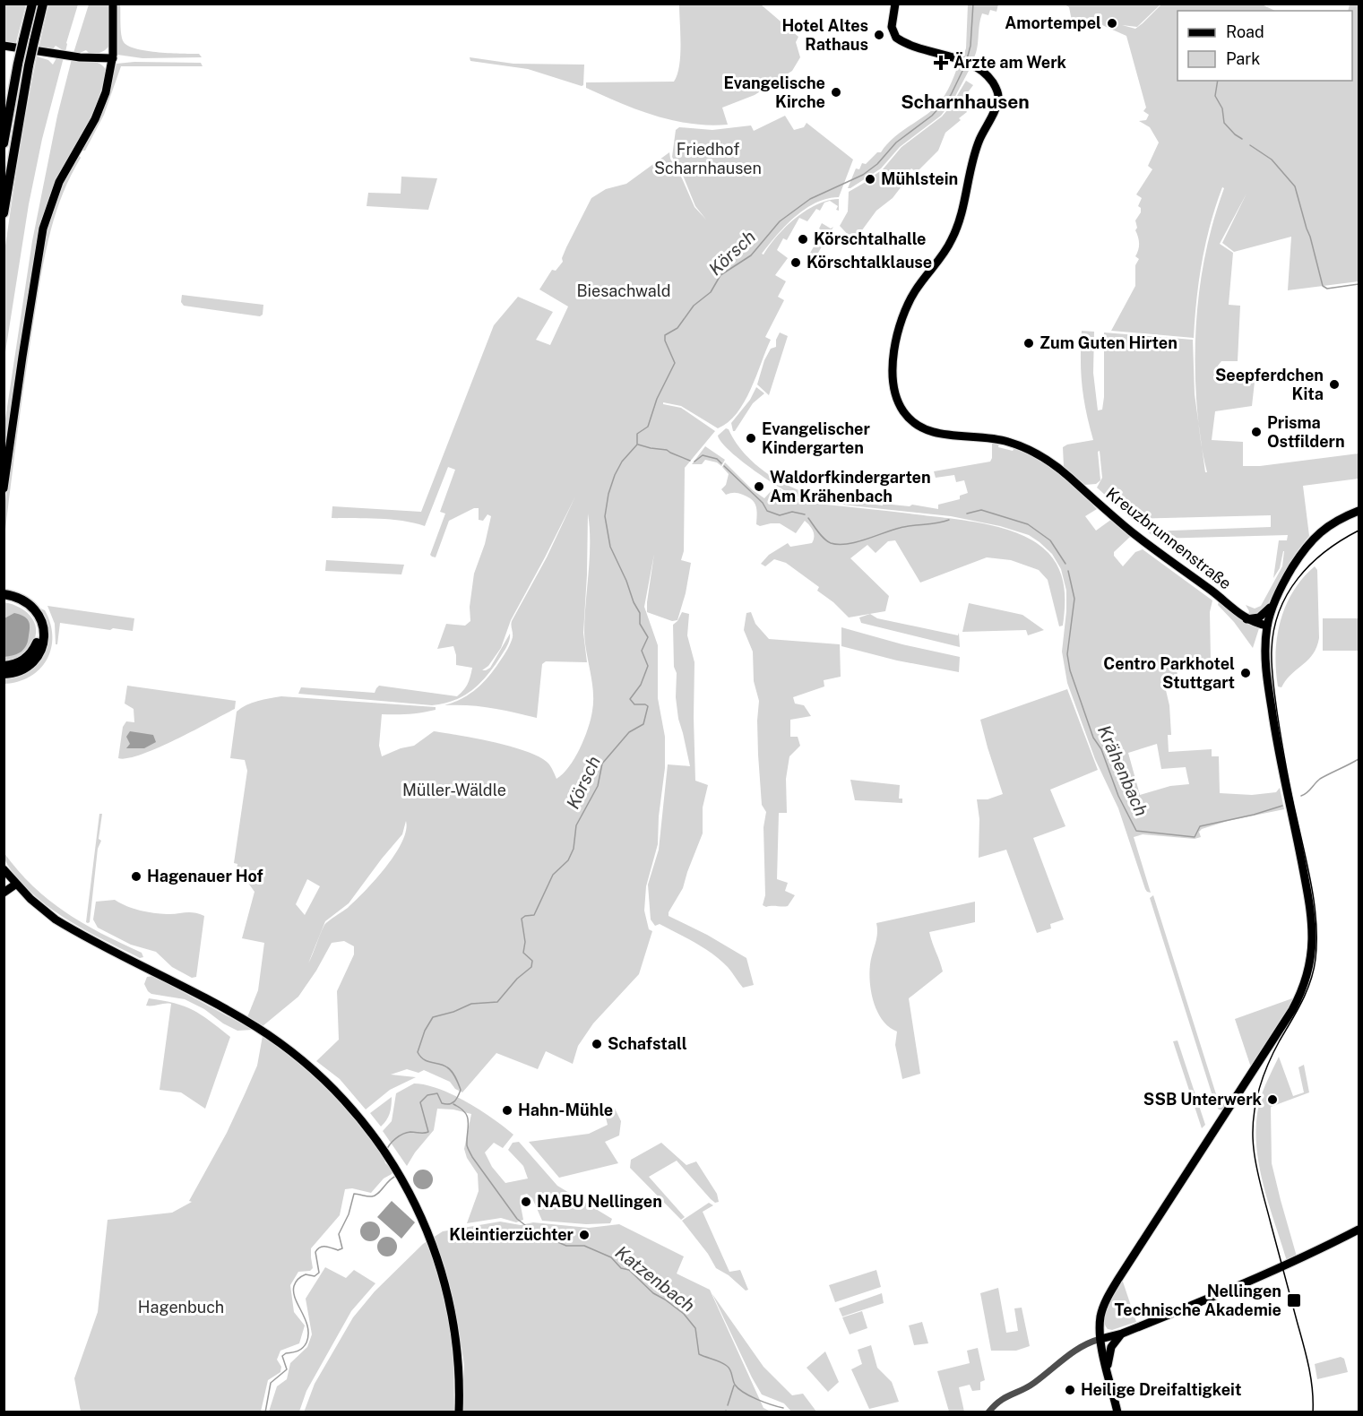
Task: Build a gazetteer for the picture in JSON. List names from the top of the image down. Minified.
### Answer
{"streets":{"main road":["Kreuzbrunnenstraße"]},"districts":["Scharnhausen"],"water":["Körsch","Krähenbach","Katzenbach"],"parks":["Friedhof Scharnhausen","Biesachwald","Müller-Wäldle","Hagenbuch"],"places":{"other":["Amortempel","Hotel Altes Rathaus","Evangelische Kirche","Mühlstein","Körschtalhalle","Körschtalklause","Zum Guten Hirten","Seepferdchen Kita","Prisma Ostfildern","Evangelischer Kindergarten","Waldorfkindergarten Am Krähenbach","Centro Parkhotel Stuttgart","Hagenauer Hof","Schafstall","SSB Unterwerk","Hahn-Mühle","NABU Nellingen","Kleintierzüchter","Heilige Dreifaltigkeit"],"health":["Ärzte am Werk"],"transit":["Nellingen Technische Akademie"]},"legend":["Road","Park"]}
